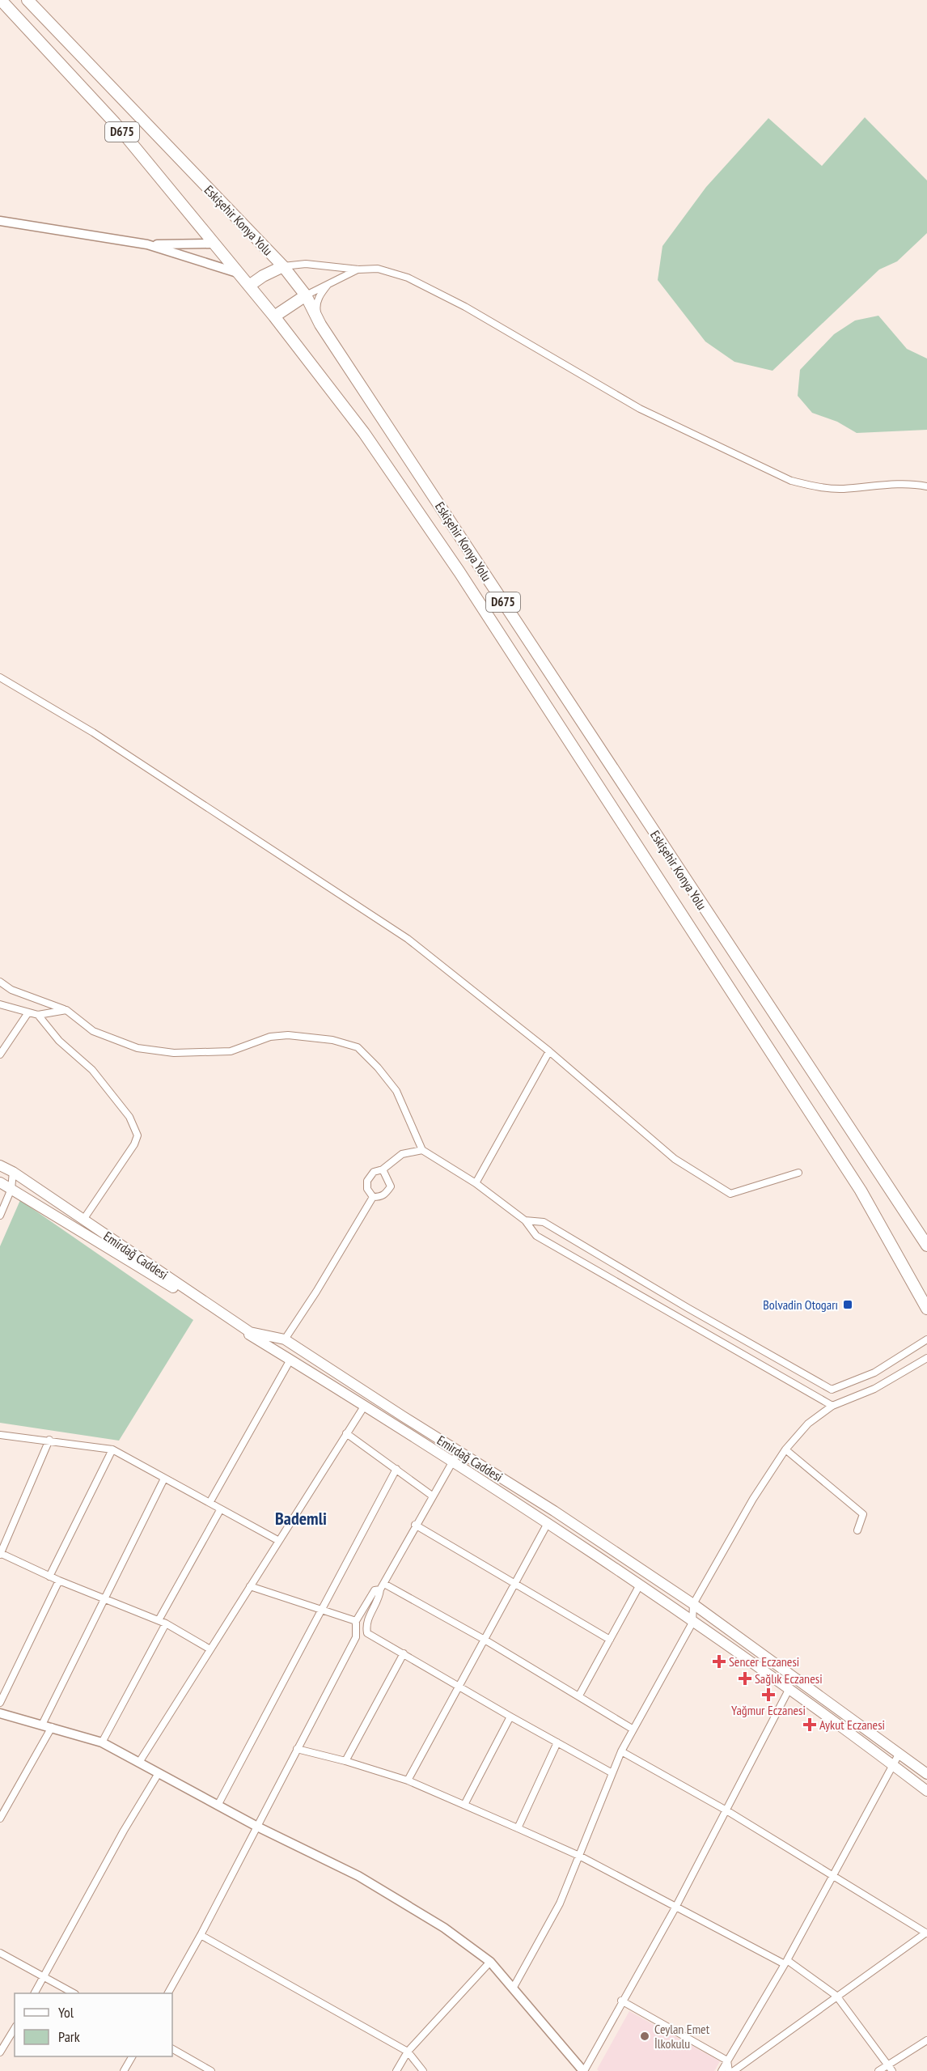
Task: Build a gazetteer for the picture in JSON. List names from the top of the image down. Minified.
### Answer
{"streets":{"highway":["D675","Eskişehir Konya Yolu"],"main road":["Emirdağ Caddesi"]},"districts":["Bademli"],"places":{"transit":["Bolvadin Otogarı"],"health":["Sencer Eczanesi","Sağlık Eczanesi","Yağmur Eczanesi","Aykut Eczanesi"],"other":["Ceylan Emet İlkokulu"]},"legend":["Yol","Park"]}
